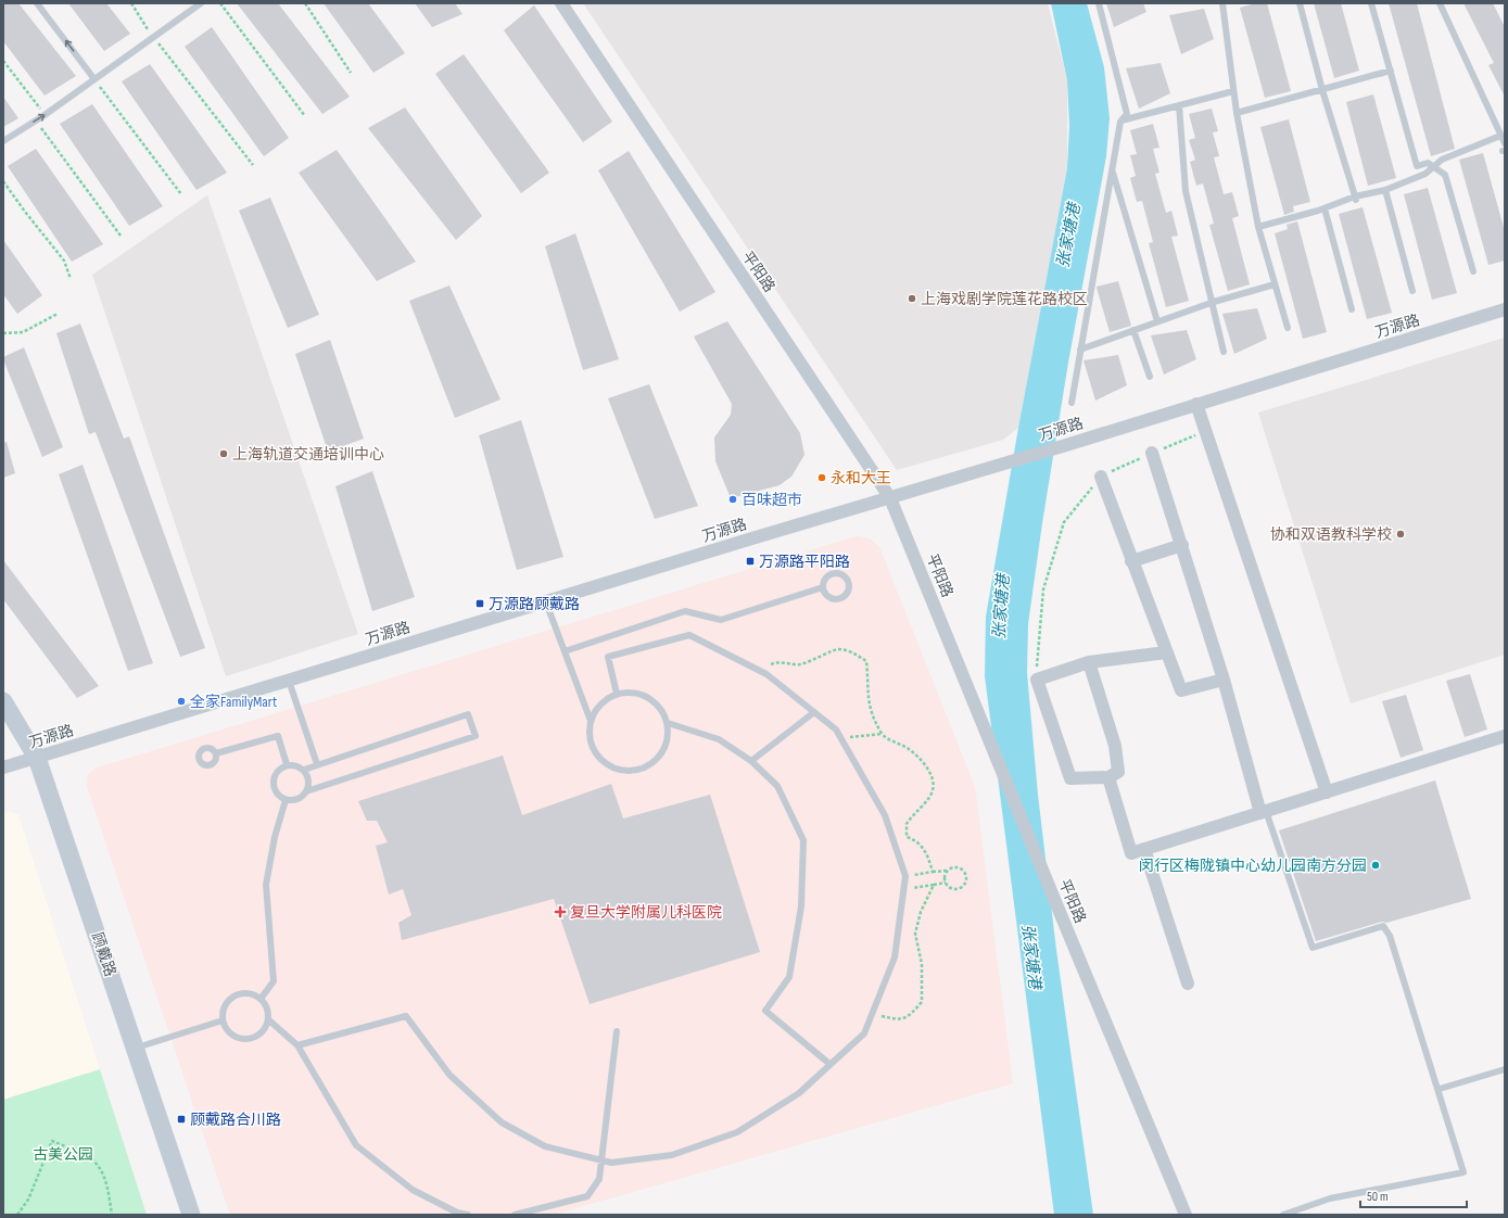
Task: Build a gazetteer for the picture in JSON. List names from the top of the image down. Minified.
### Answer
{"streets":{"main road":["顾戴路"],"street":["平阳路","万源路"]},"crossings":[["平阳路","万源路"],["万源路","顾戴路"]],"water":["张家塘港"],"parks":["古美公园"],"places":{"other":["上海戏剧学院莲花路校区","上海轨道交通培训中心","永和大王","百味超市","协和双语教科学校","全家FamilyMart","闵行区梅陇镇中心幼儿园南方分园"],"transit":["万源路平阳路","万源路顾戴路","顾戴路合川路"],"health":["复旦大学附属儿科医院"]},"scale_bar":"50 m"}
